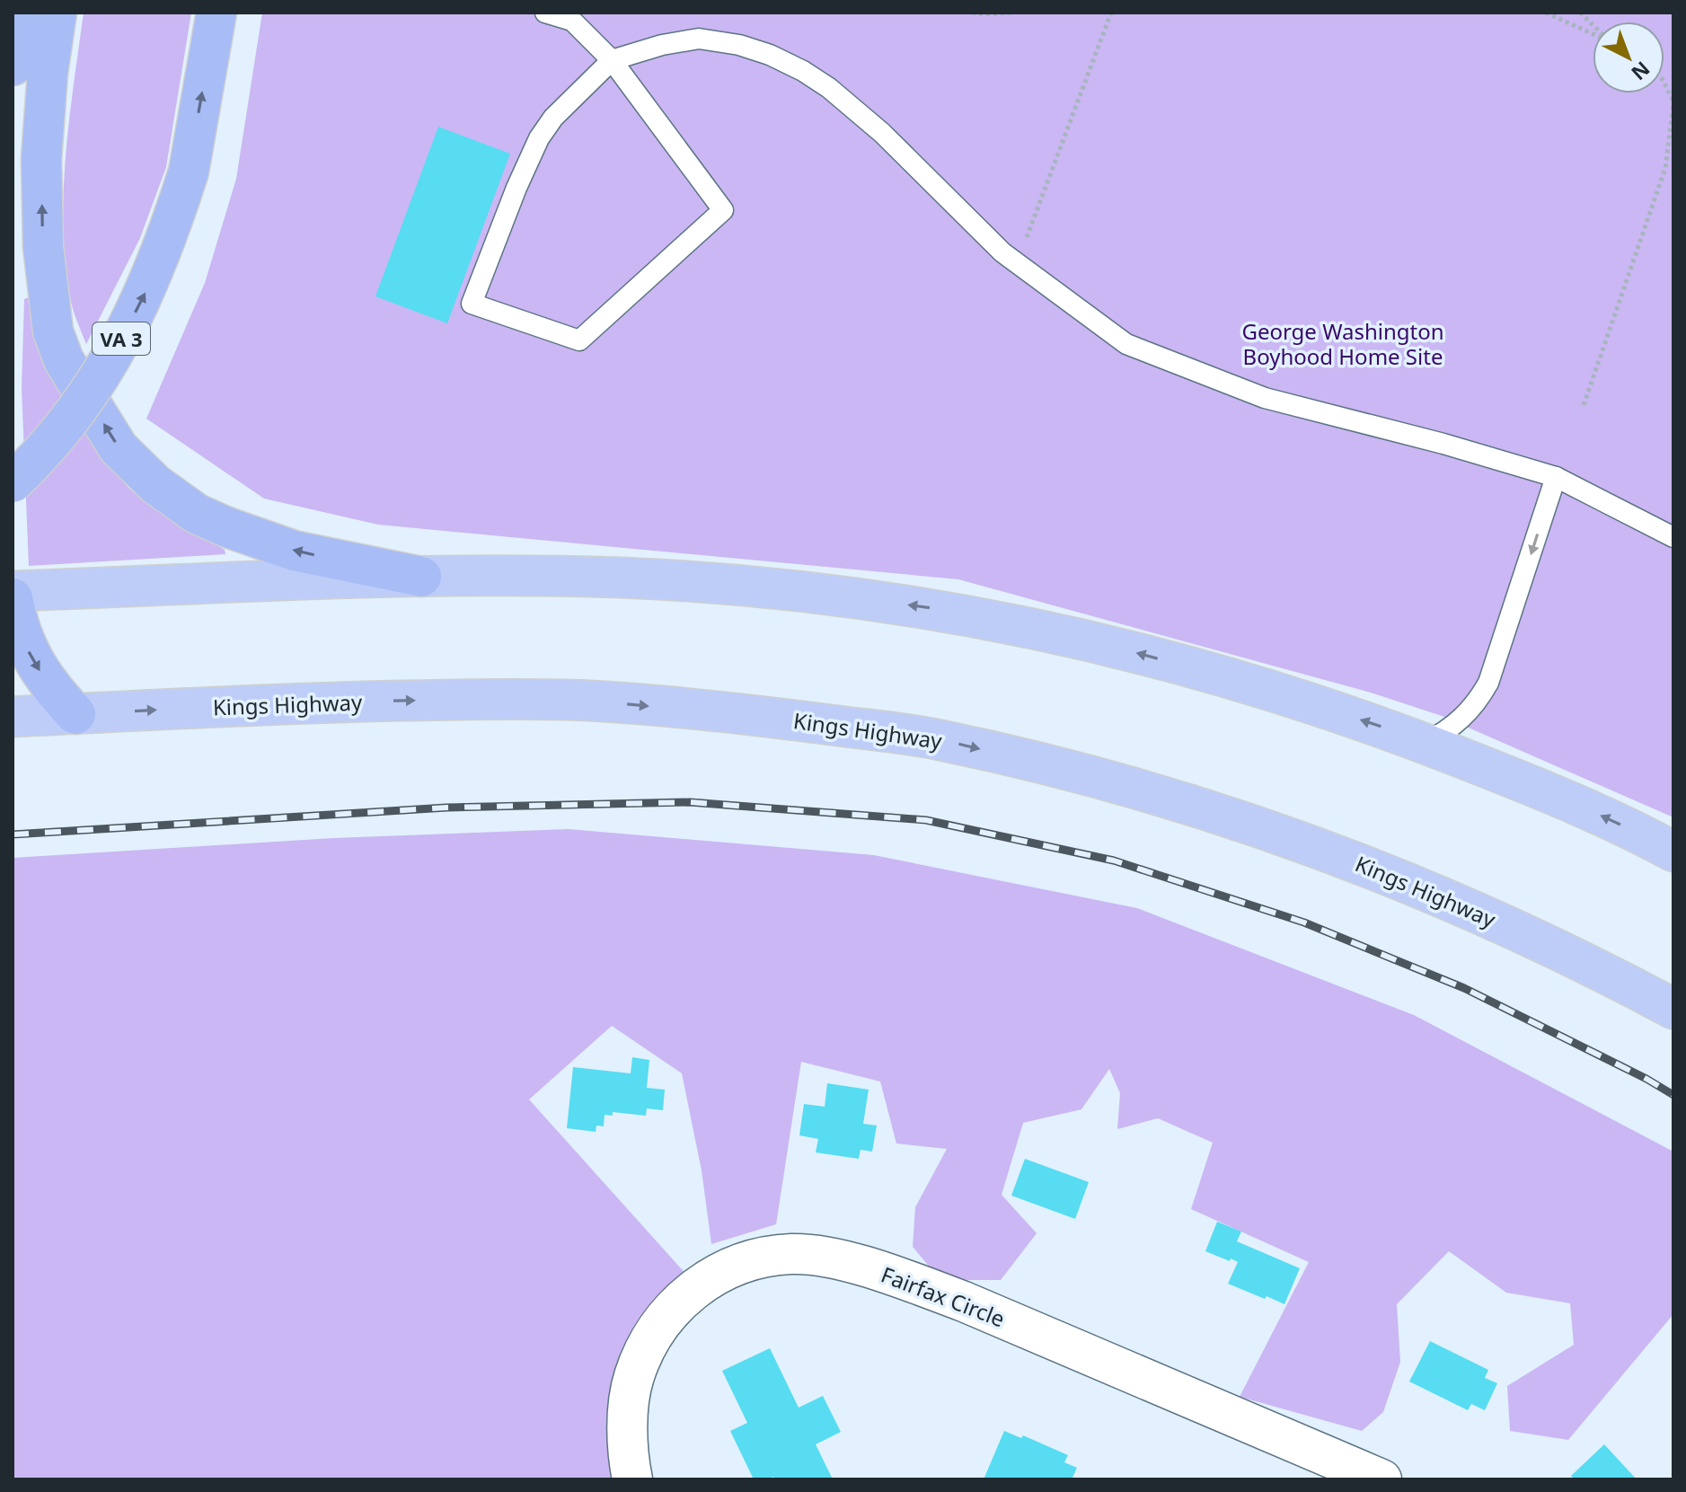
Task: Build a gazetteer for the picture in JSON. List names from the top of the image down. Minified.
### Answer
{"streets":{"highway":["VA 3"],"main road":["Kings Highway"],"street":["Fairfax Circle"]},"parks":["George Washington Boyhood Home Site"],"north":"bottom right"}
